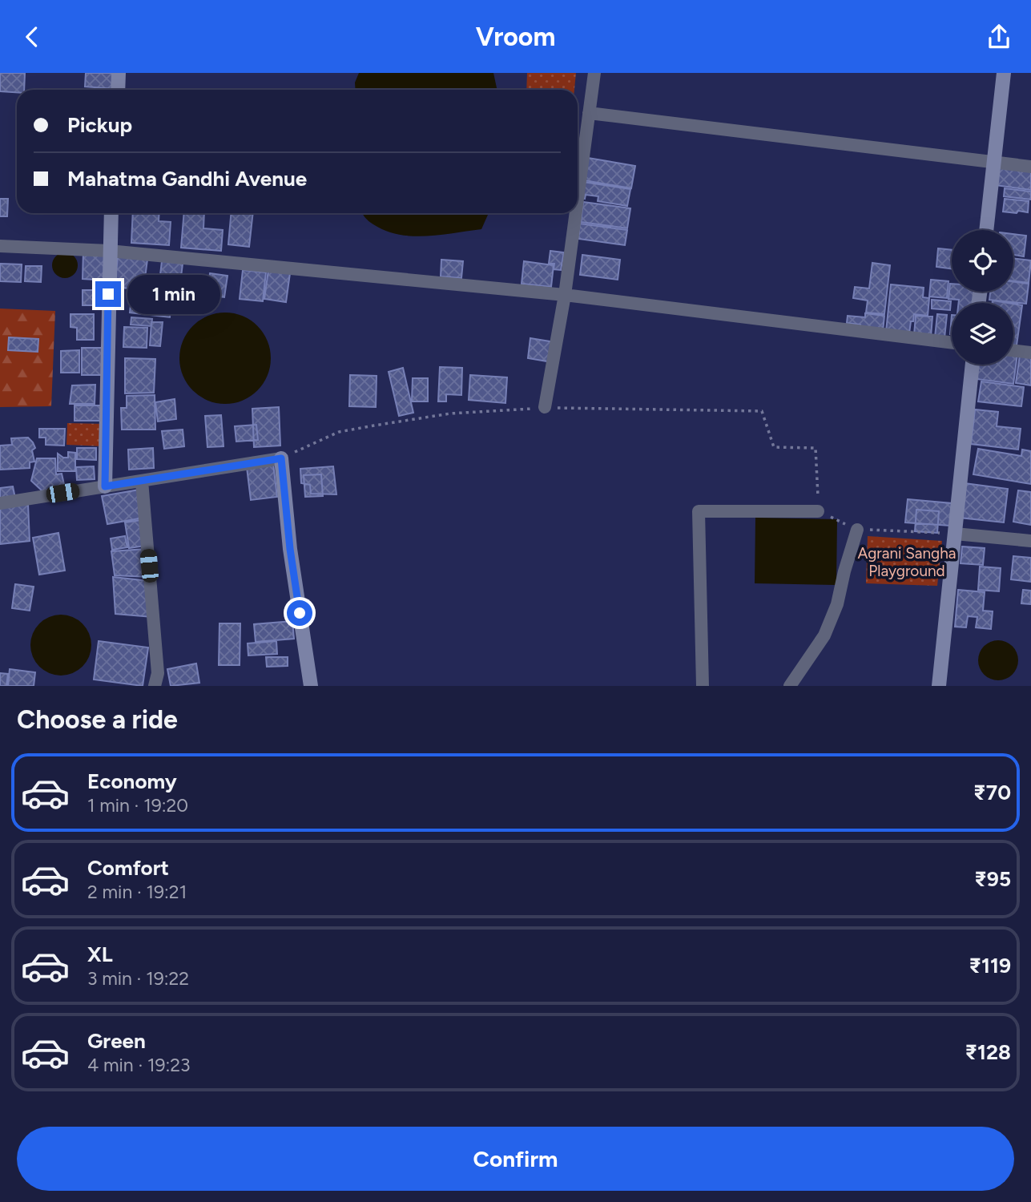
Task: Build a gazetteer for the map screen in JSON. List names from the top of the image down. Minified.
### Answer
{"parks":["Agrani Sangha Playground"],"page":{"header":"Vroom","banner":["Pickup","Mahatma Gandhi Avenue"],"bubble":"1 min","heading":"Choose a ride","list":[{"name":"Economy","note":"1 min · 19:20","value":"₹70"},{"name":"Comfort","note":"2 min · 19:21","value":"₹95"},{"name":"XL","note":"3 min · 19:22","value":"₹119"},{"name":"Green","note":"4 min · 19:23","value":"₹128"}],"buttons":"Confirm"}}
